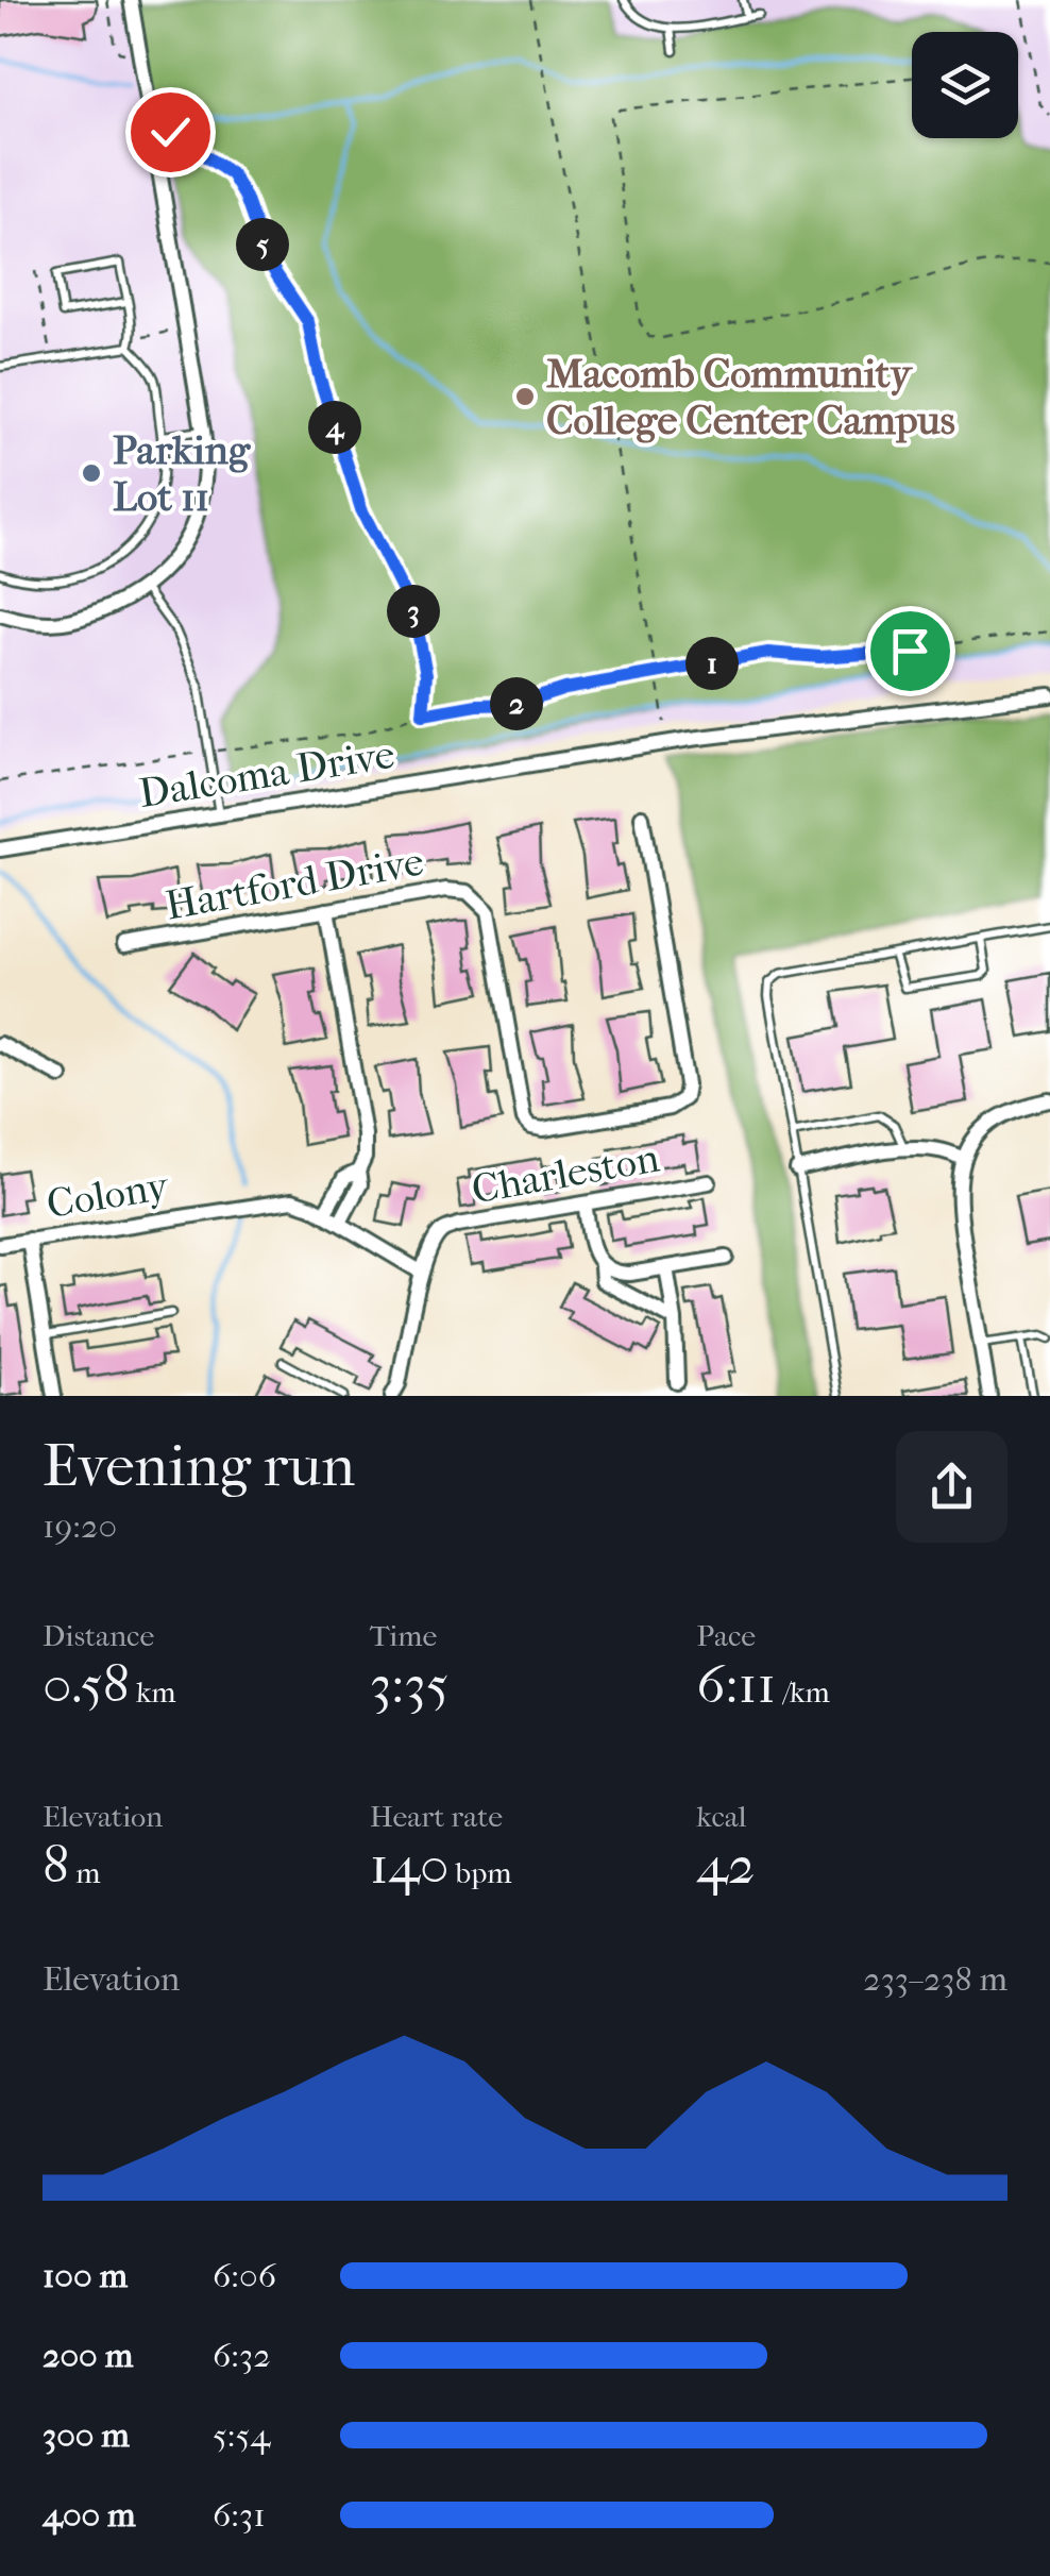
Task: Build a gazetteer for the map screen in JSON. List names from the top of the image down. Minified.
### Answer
{"streets":{"street":["Dalcoma Drive","Hartford Drive","Charleston","Colony"]},"places":["Macomb Community College Center Campus","Parking Lot 11"],"page":{"pins":["5","4","3","1","2"],"heading":["Evening run","19:20"],"stats":[["Distance","0.58 km"],["Time","3:35"],["Pace","6:11 /km"],["Elevation","8 m"],["Heart rate","140 bpm"],["kcal","42"]],"chart":["Elevation","233–238 m"],"list":[{"name":"100 m","note":"6:06"},{"name":"200 m","note":"6:32"},{"name":"300 m","note":"5:54"},{"name":"400 m","note":"6:31"}]}}
